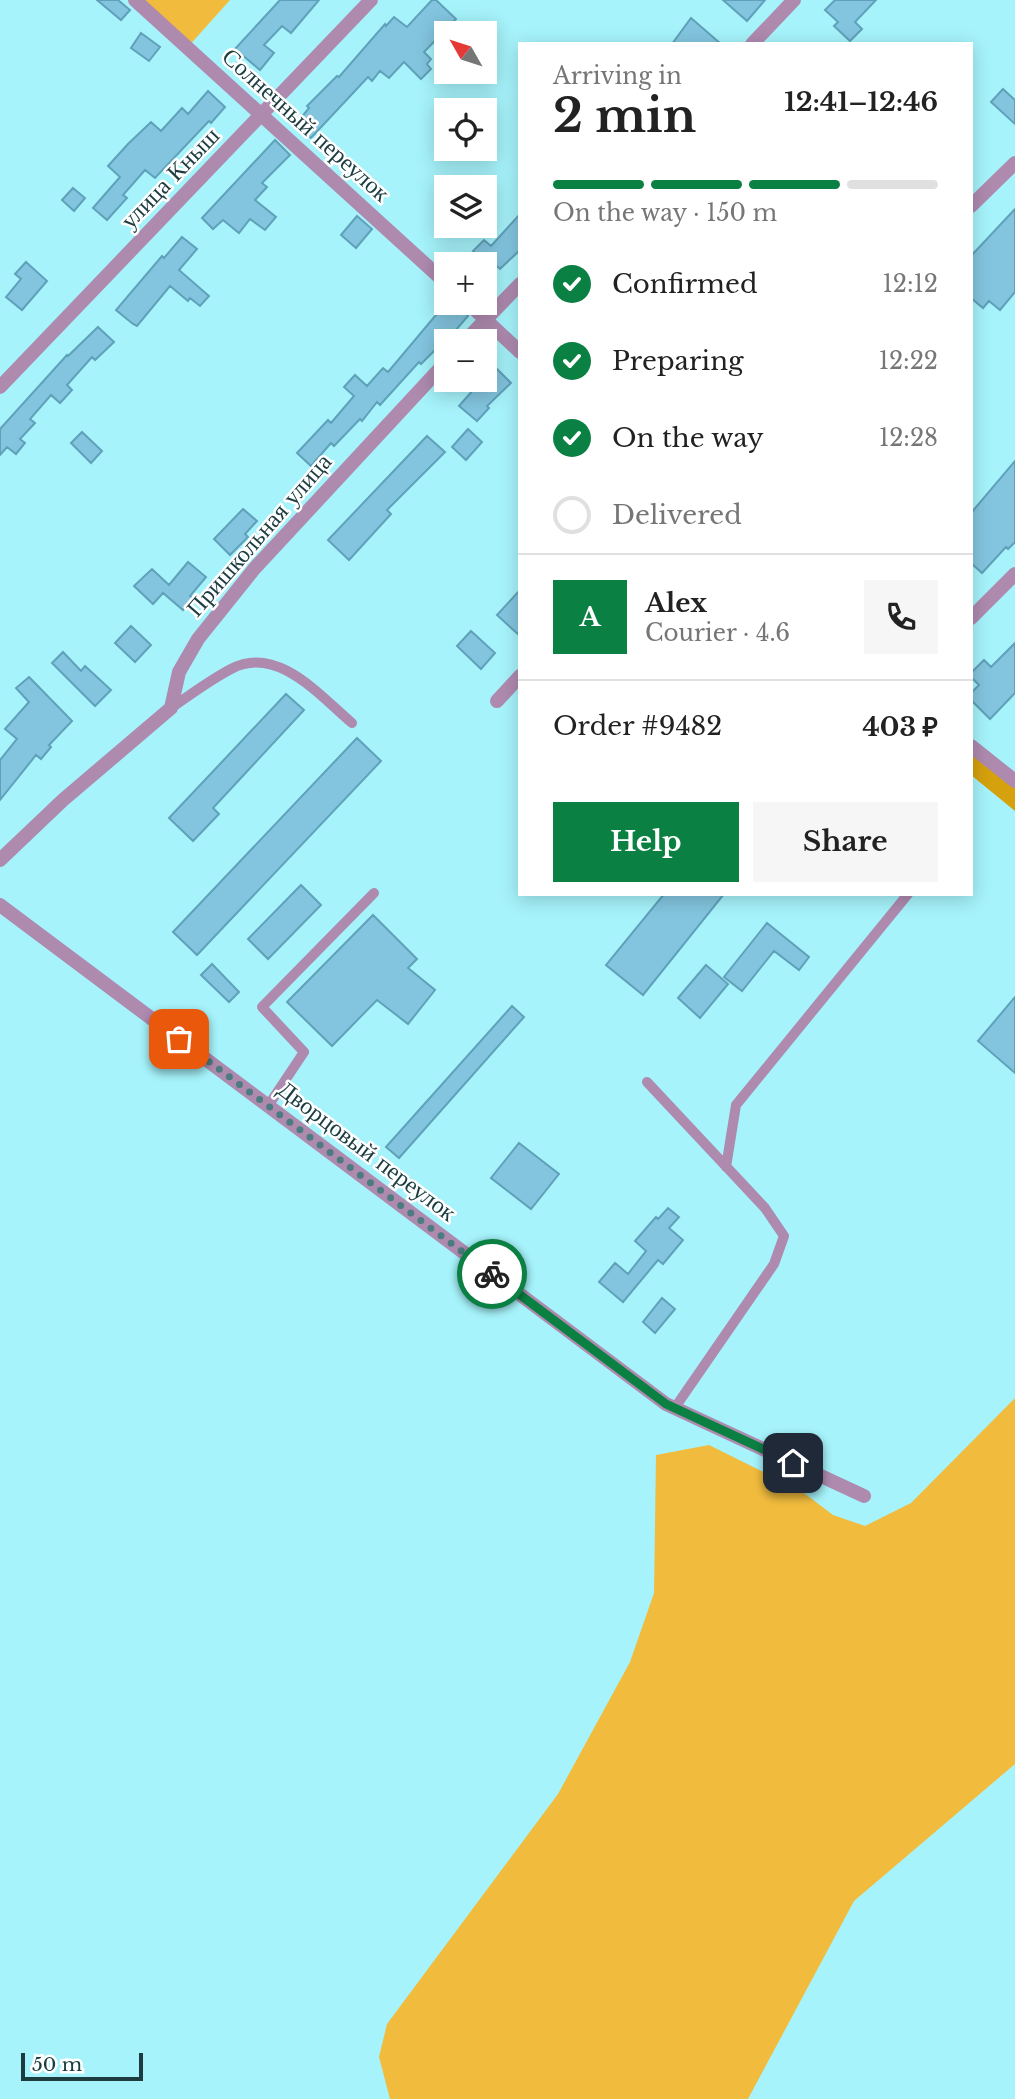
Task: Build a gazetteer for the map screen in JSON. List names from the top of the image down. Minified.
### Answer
{"streets":{"street":["Солнечный переулок","улица Кныш","Пришкольная улица","Дворцовый переулок"]},"crossings":[["Солнечный переулок","улица Кныш"]],"scale_bar":"50 m","north":"top left","page":{"map_buttons":["+","−"],"heading":["2 min","Arriving in","12:41–12:46"],"panel":["Alex","Courier · 4.6","Order #9482","403 ₽"],"bar":"On the way · 150 m","list":[["Confirmed","12:12"],["Preparing","12:22"],["On the way","12:28"],"Delivered"],"round":"A","buttons":["Help","Share"],"scale":"50 m"}}
